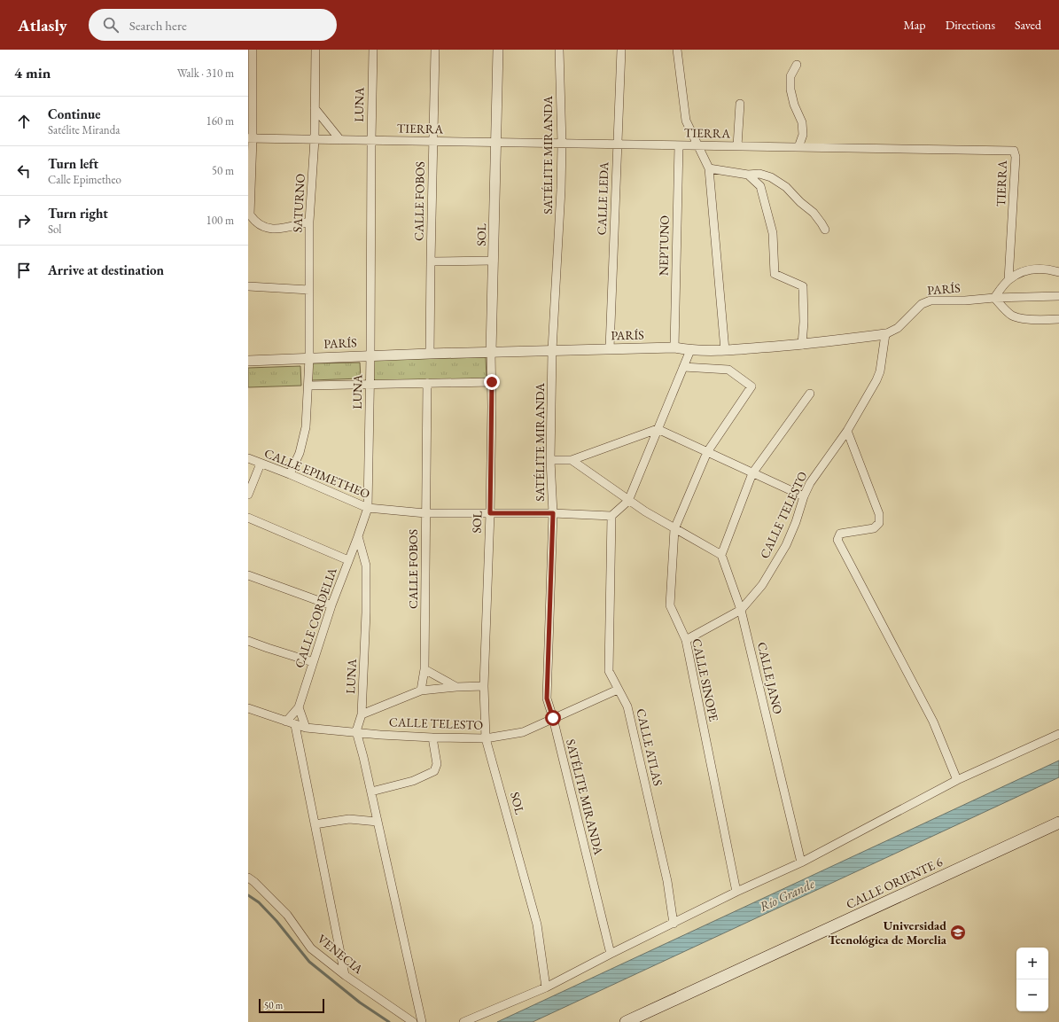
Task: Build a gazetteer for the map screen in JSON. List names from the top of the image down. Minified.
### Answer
{"streets":{"main road":["CALLE ORIENTE 6"],"street":["LUNA","TIERRA","SATÉLITE MIRANDA","CALLE LEDA","CALLE FOBOS","SATURNO","SOL","NEPTUNO","PARÍS","CALLE EPIMETHEO","CALLE TELESTO","CALLE CORDELIA","CALLE JANO","CALLE SINOPE","CALLE ATLAS","VENECIA"]},"crossings":[["LUNA","TIERRA"],["LUNA","PARÍS"],["LUNA","CALLE EPIMETHEO"],["LUNA","CALLE TELESTO"],["LUNA","CALLE CORDELIA"],["TIERRA","SATÉLITE MIRANDA"],["TIERRA","CALLE LEDA"],["TIERRA","CALLE FOBOS"],["TIERRA","SATURNO"],["TIERRA","SOL"],["TIERRA","NEPTUNO"],["SATÉLITE MIRANDA","PARÍS"],["SATÉLITE MIRANDA","CALLE EPIMETHEO"],["SATÉLITE MIRANDA","CALLE TELESTO"],["CALLE LEDA","PARÍS"],["CALLE FOBOS","PARÍS"],["CALLE FOBOS","CALLE EPIMETHEO"],["SATURNO","PARÍS"],["SATURNO","CALLE EPIMETHEO"],["SOL","PARÍS"],["SOL","CALLE EPIMETHEO"],["SOL","CALLE TELESTO"],["NEPTUNO","PARÍS"],["PARÍS","CALLE TELESTO"],["CALLE EPIMETHEO","CALLE ATLAS"],["CALLE TELESTO","CALLE CORDELIA"],["CALLE TELESTO","CALLE JANO"],["CALLE TELESTO","CALLE SINOPE"],["CALLE TELESTO","CALLE ATLAS"]],"water":["Río Grande"],"places":{"school or university":["Universidad Tecnológica de Morelia"]},"scale_bar":"50 m","page":{"header":"Atlasly","search":"Search here","nav":["Map","Directions","Saved"],"heading":["4 min","Walk · 310 m"],"list":[["Continue","Satélite Miranda","160 m"],["Turn left","Calle Epimetheo","50 m"],["Turn right","Sol","100 m"],"Arrive at destination"],"map_buttons":["+","−"],"scale":"50 m"}}
